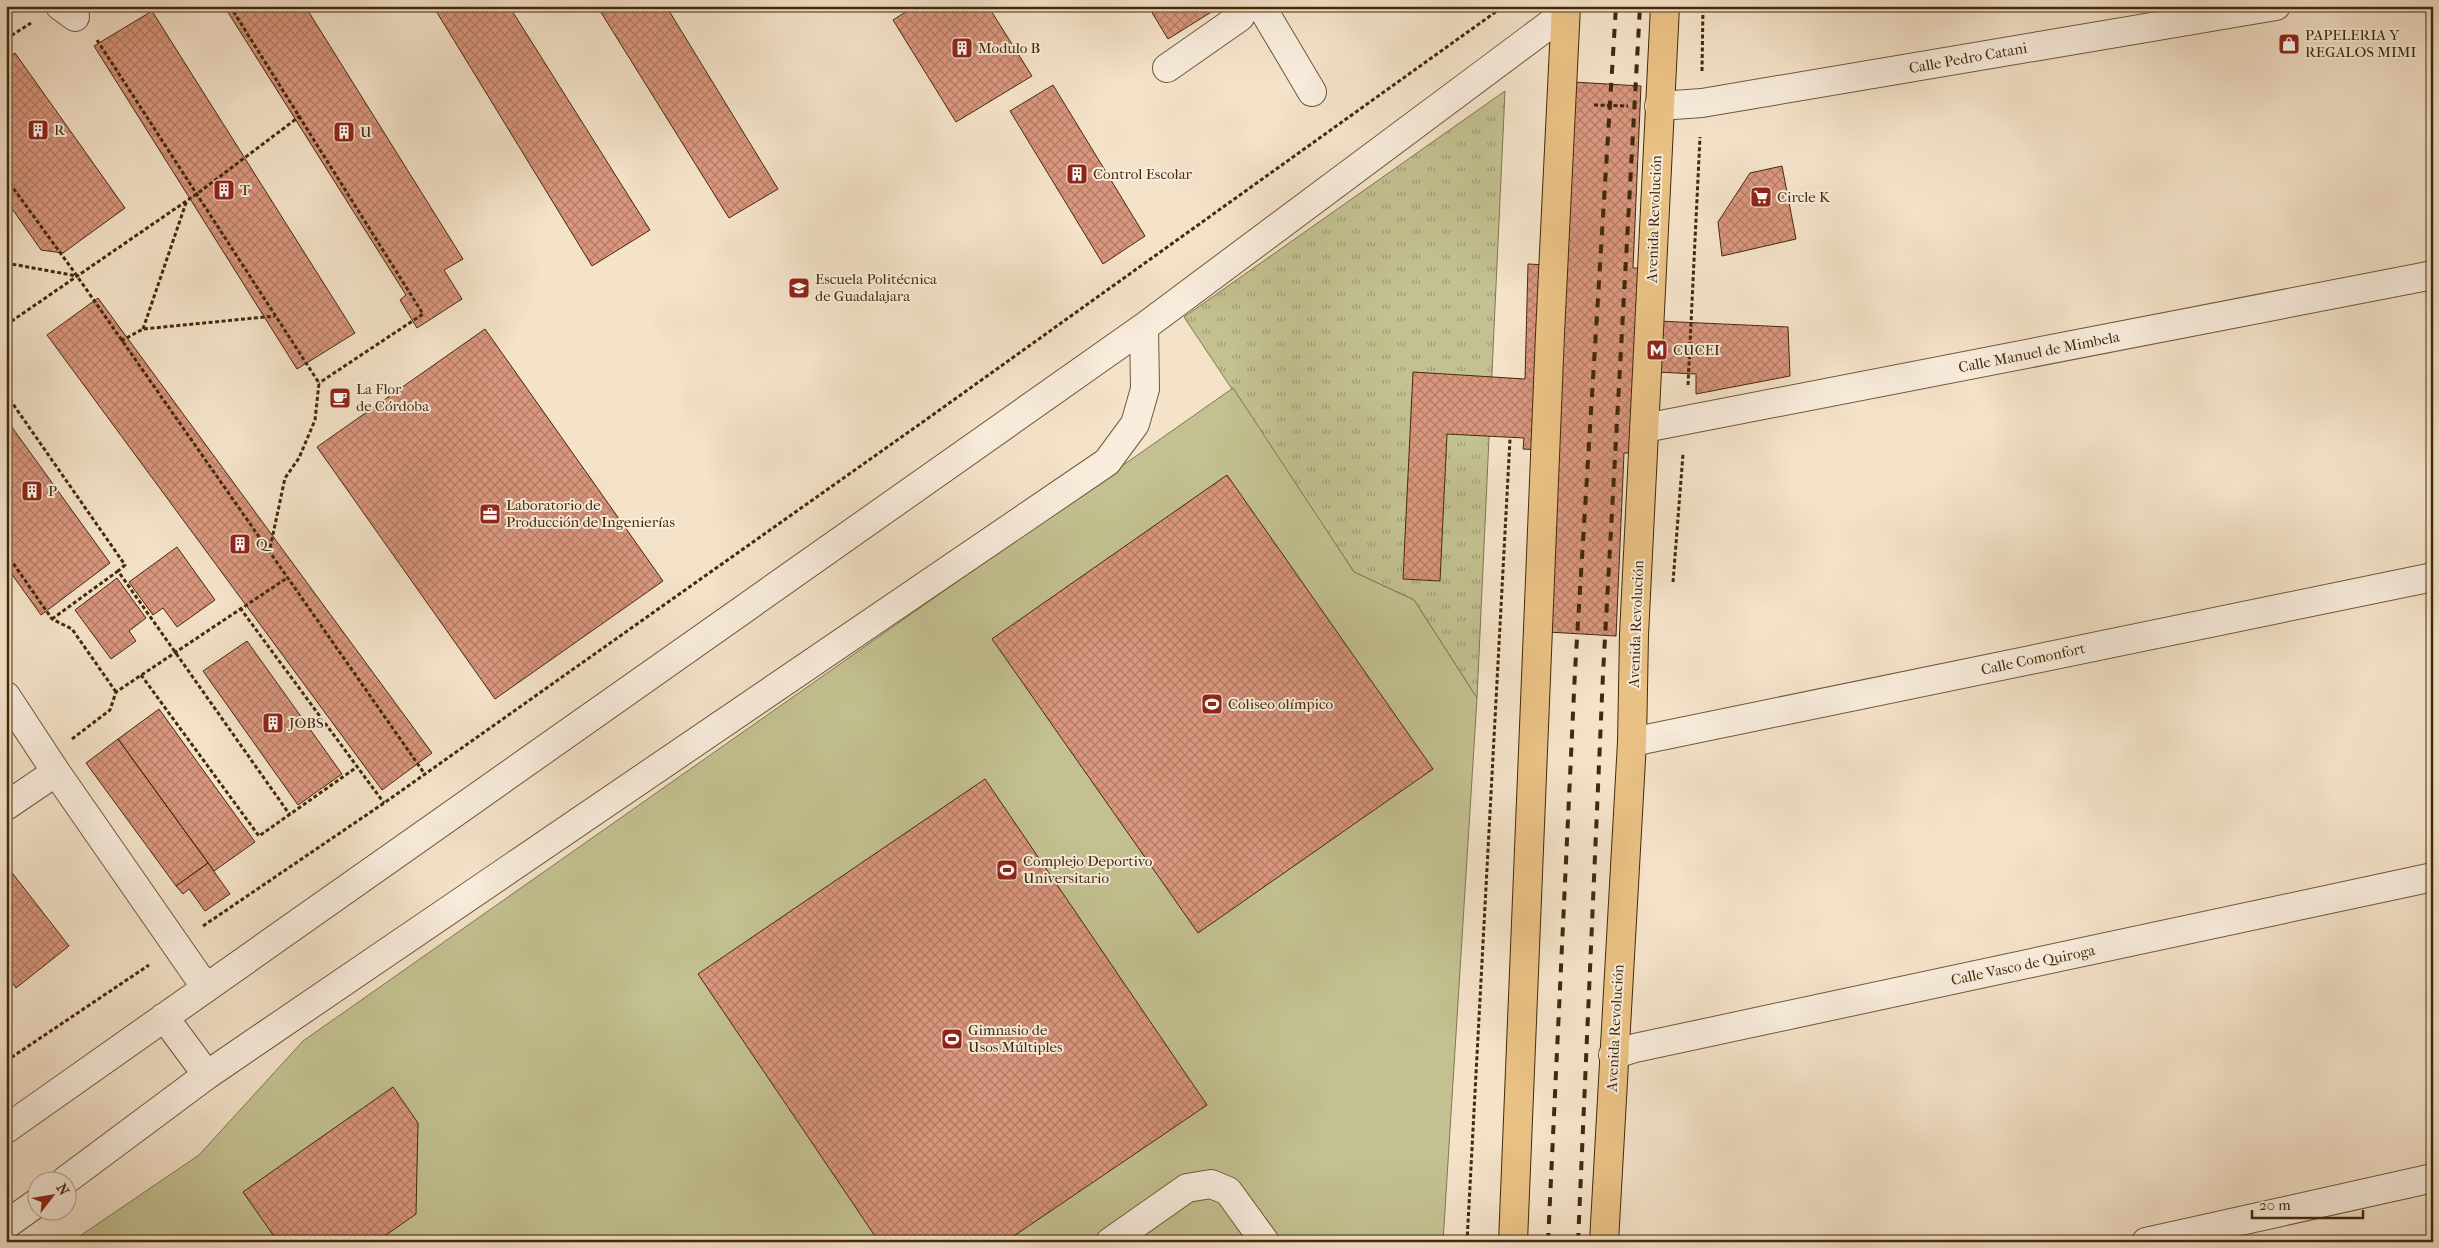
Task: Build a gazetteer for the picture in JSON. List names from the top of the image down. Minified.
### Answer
{"streets":{"main road":["Avenida Revolución"],"street":["Calle Pedro Catani","Calle Manuel de Mimbela","Calle Comonfort","Calle Vasco de Quiroga"]},"crossings":[["Calle Pedro Catani","Avenida Revolución"],["Avenida Revolución","Calle Manuel de Mimbela"],["Avenida Revolución","Calle Comonfort"],["Avenida Revolución","Calle Vasco de Quiroga"]],"places":{"shop":["PAPELERIA Y REGALOS MIMI"],"building":["Modulo B","R","U","Control Escolar","T","P","Q","JOBS"],"supermarket":["Circle K"],"school or university":["Escuela Politécnica de Guadalajara"],"metro station":["CUCEI"],"cafe":["La Flor de Córdoba"],"office":["Laboratorio de Producción de Ingenierías"],"sports":["Coliseo olímpico","Complejo Deportivo Universitario","Gimnasio de Usos Múltiples"]},"scale_bar":"20 m","north":"top right"}
